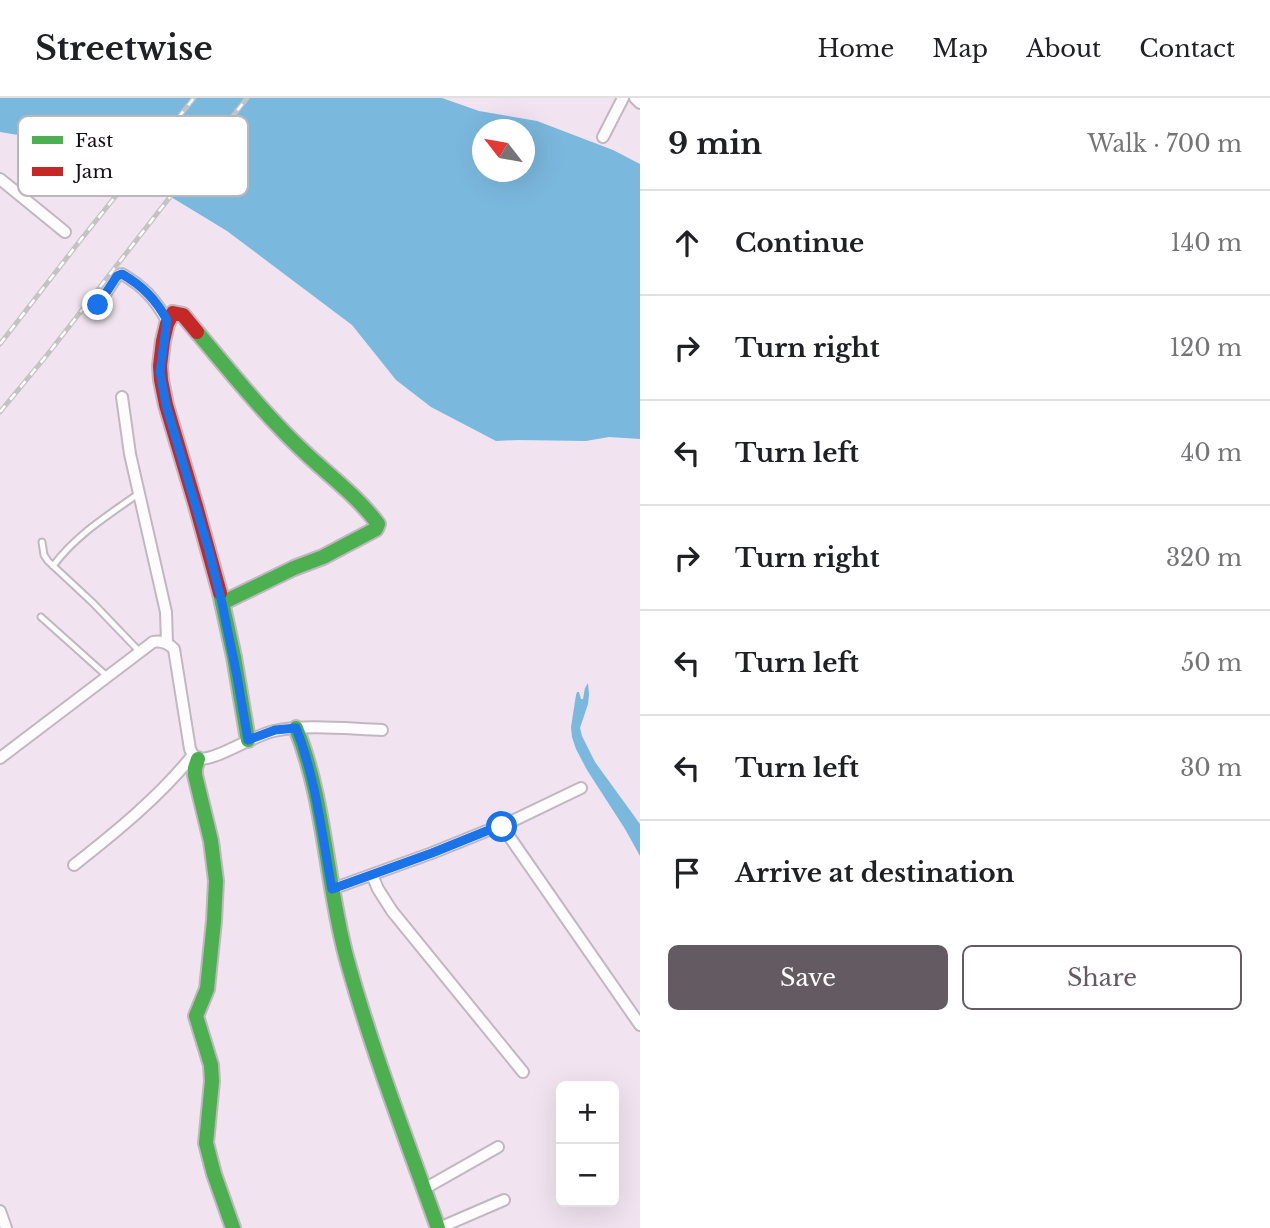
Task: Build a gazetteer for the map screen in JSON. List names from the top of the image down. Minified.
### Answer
{"legend":["Fast","Jam"],"north":"top left","page":{"header":"Streetwise","nav":["Home","Map","About","Contact"],"heading":["9 min","Walk · 700 m"],"list":[["Continue","140 m"],["Turn right","120 m"],["Turn left","40 m"],["Turn right","320 m"],["Turn left","50 m"],["Turn left","30 m"],"Arrive at destination"],"buttons":["Save","Share"],"map_buttons":["+","−"]}}
